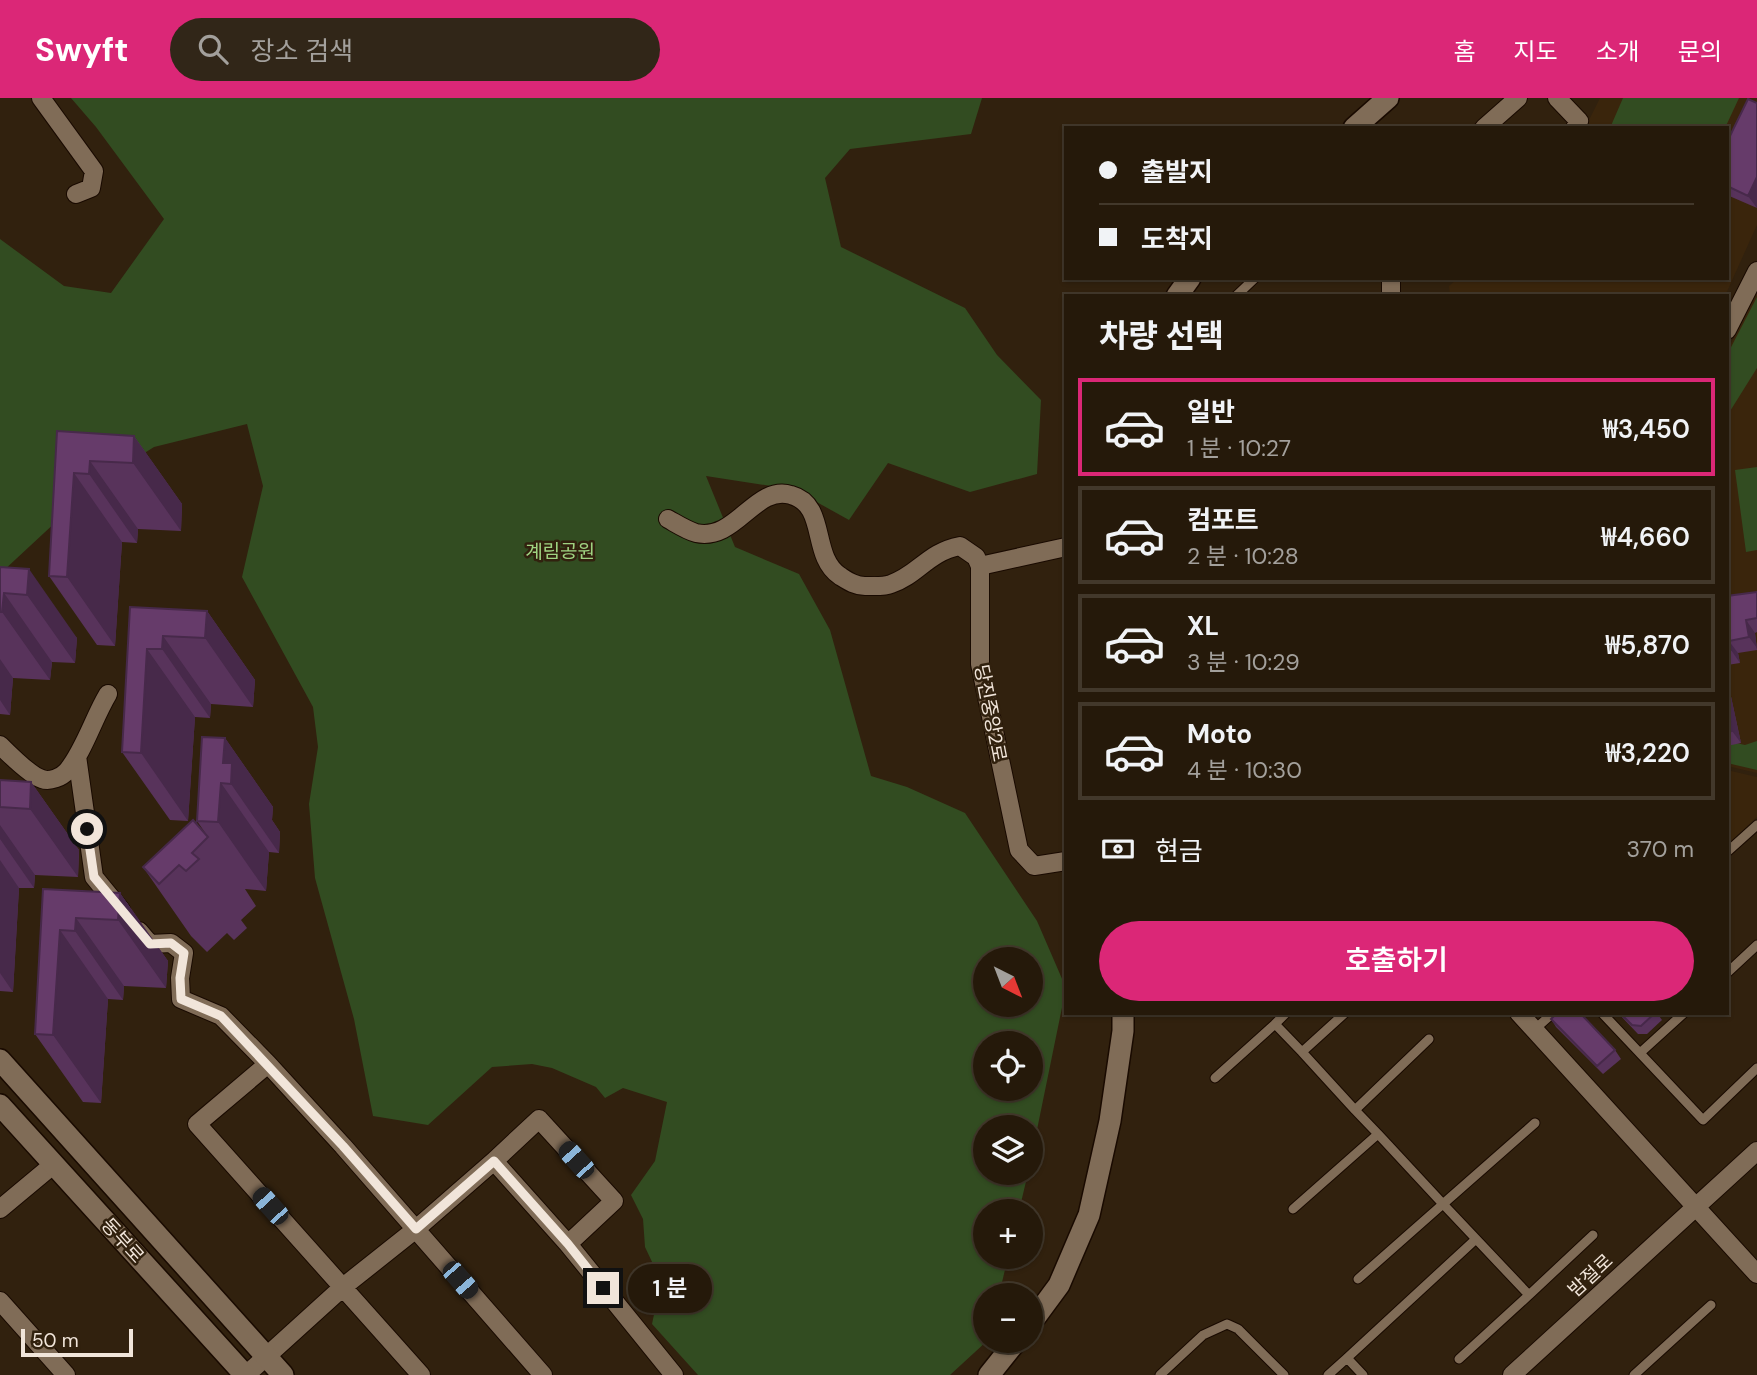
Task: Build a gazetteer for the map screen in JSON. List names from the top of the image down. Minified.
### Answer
{"streets":{"street":["당진중앙2로","동부로","밤절로"]},"parks":["계림공원"],"scale_bar":"50 m","north":"bottom right","page":{"header":"Swyft","search":"장소 검색","nav":["홈","지도","소개","문의"],"banner":["출발지","도착지"],"heading":"차량 선택","list":[{"name":"일반","note":"1 분 · 10:27","value":"₩3,450"},{"name":"컴포트","note":"2 분 · 10:28","value":"₩4,660"},{"name":"XL","note":"3 분 · 10:29","value":"₩5,870"},{"name":"Moto","note":"4 분 · 10:30","value":"₩3,220"}],"pay":["현금","370 m"],"buttons":"호출하기","map_buttons":["+","−"],"bubble":"1 분","scale":"50 m"}}
